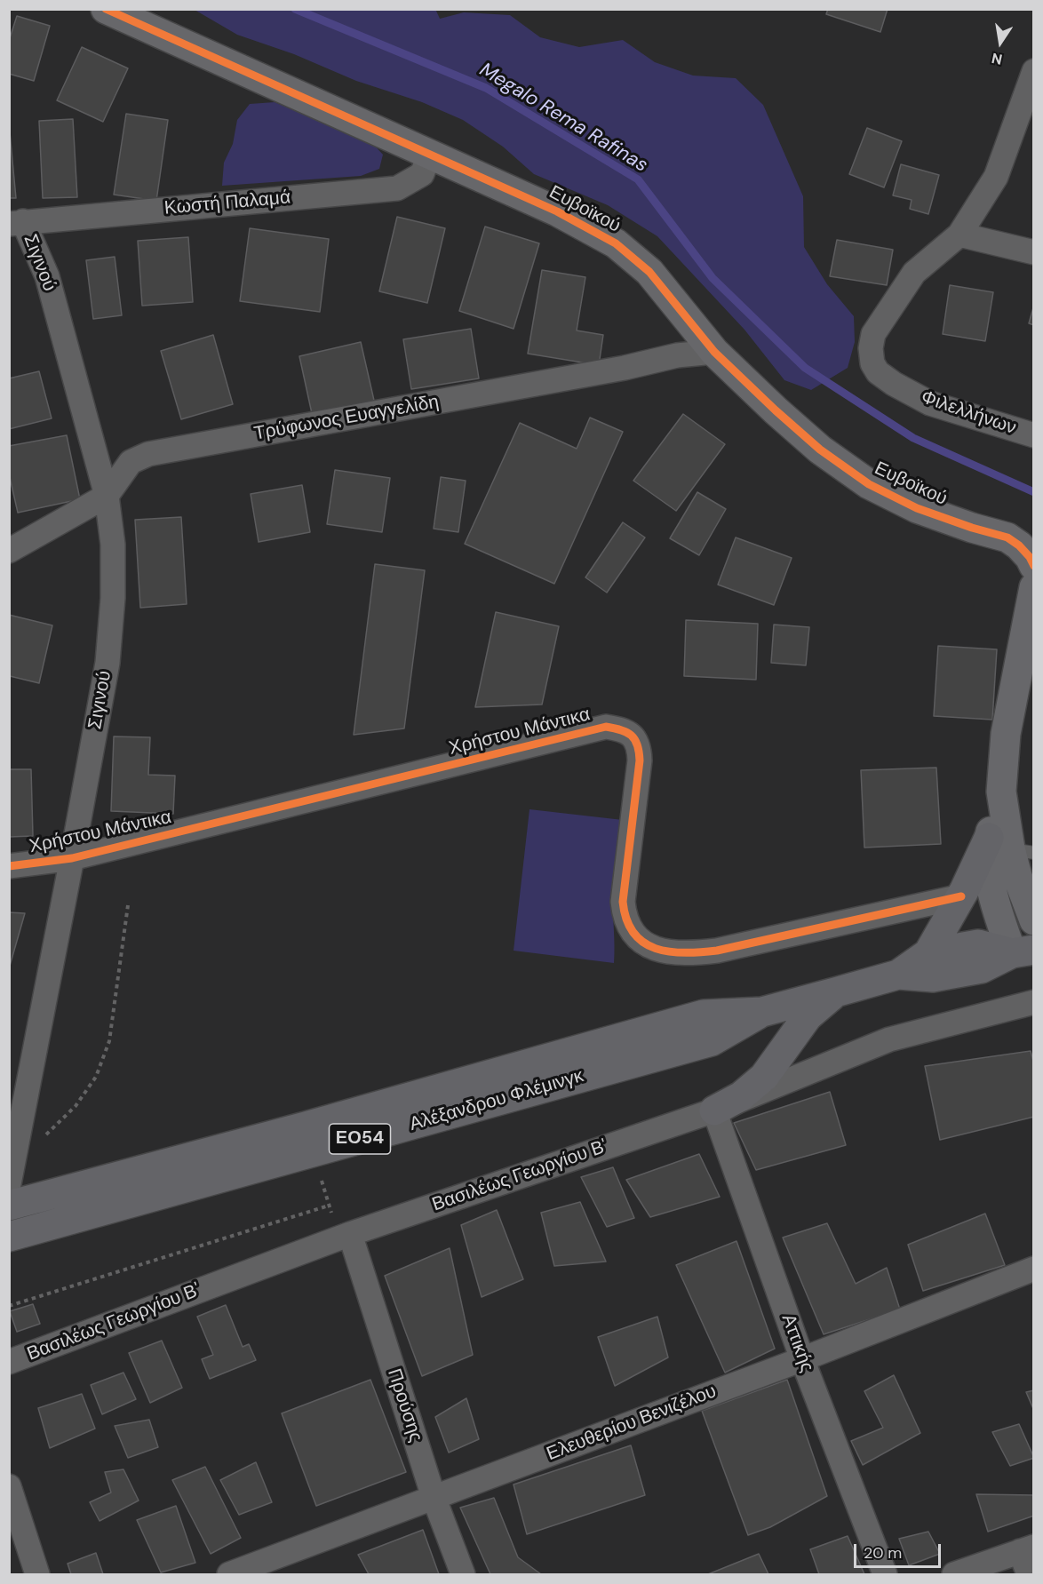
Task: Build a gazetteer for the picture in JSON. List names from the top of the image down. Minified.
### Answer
{"streets":{"main road":["Αλέξανδρου Φλέμινγκ","ΕΟ54"],"street":["Κωστή Παλαμά","Ευβοϊκού","Σιγινού","Φιλελλήνων","Τρύφωνος Ευαγγελίδη","Χρήστου Μάντικα","Βασιλέως Γεωργίου Β'","Αττικής","Προύσης","Ελευθερίου Βενιζέλου"]},"crossings":[["Κωστή Παλαμά","Ευβοϊκού"],["Κωστή Παλαμά","Σιγινού"],["Ευβοϊκού","Τρύφωνος Ευαγγελίδη"],["Σιγινού","Τρύφωνος Ευαγγελίδη"],["Σιγινού","Χρήστου Μάντικα"],["Βασιλέως Γεωργίου Β'","Αττικής"],["Βασιλέως Γεωργίου Β'","Προύσης"],["Αττικής","Ελευθερίου Βενιζέλου"],["Προύσης","Ελευθερίου Βενιζέλου"]],"water":["Megalo Rema Rafinas"],"scale_bar":"20 m","north":"bottom"}
